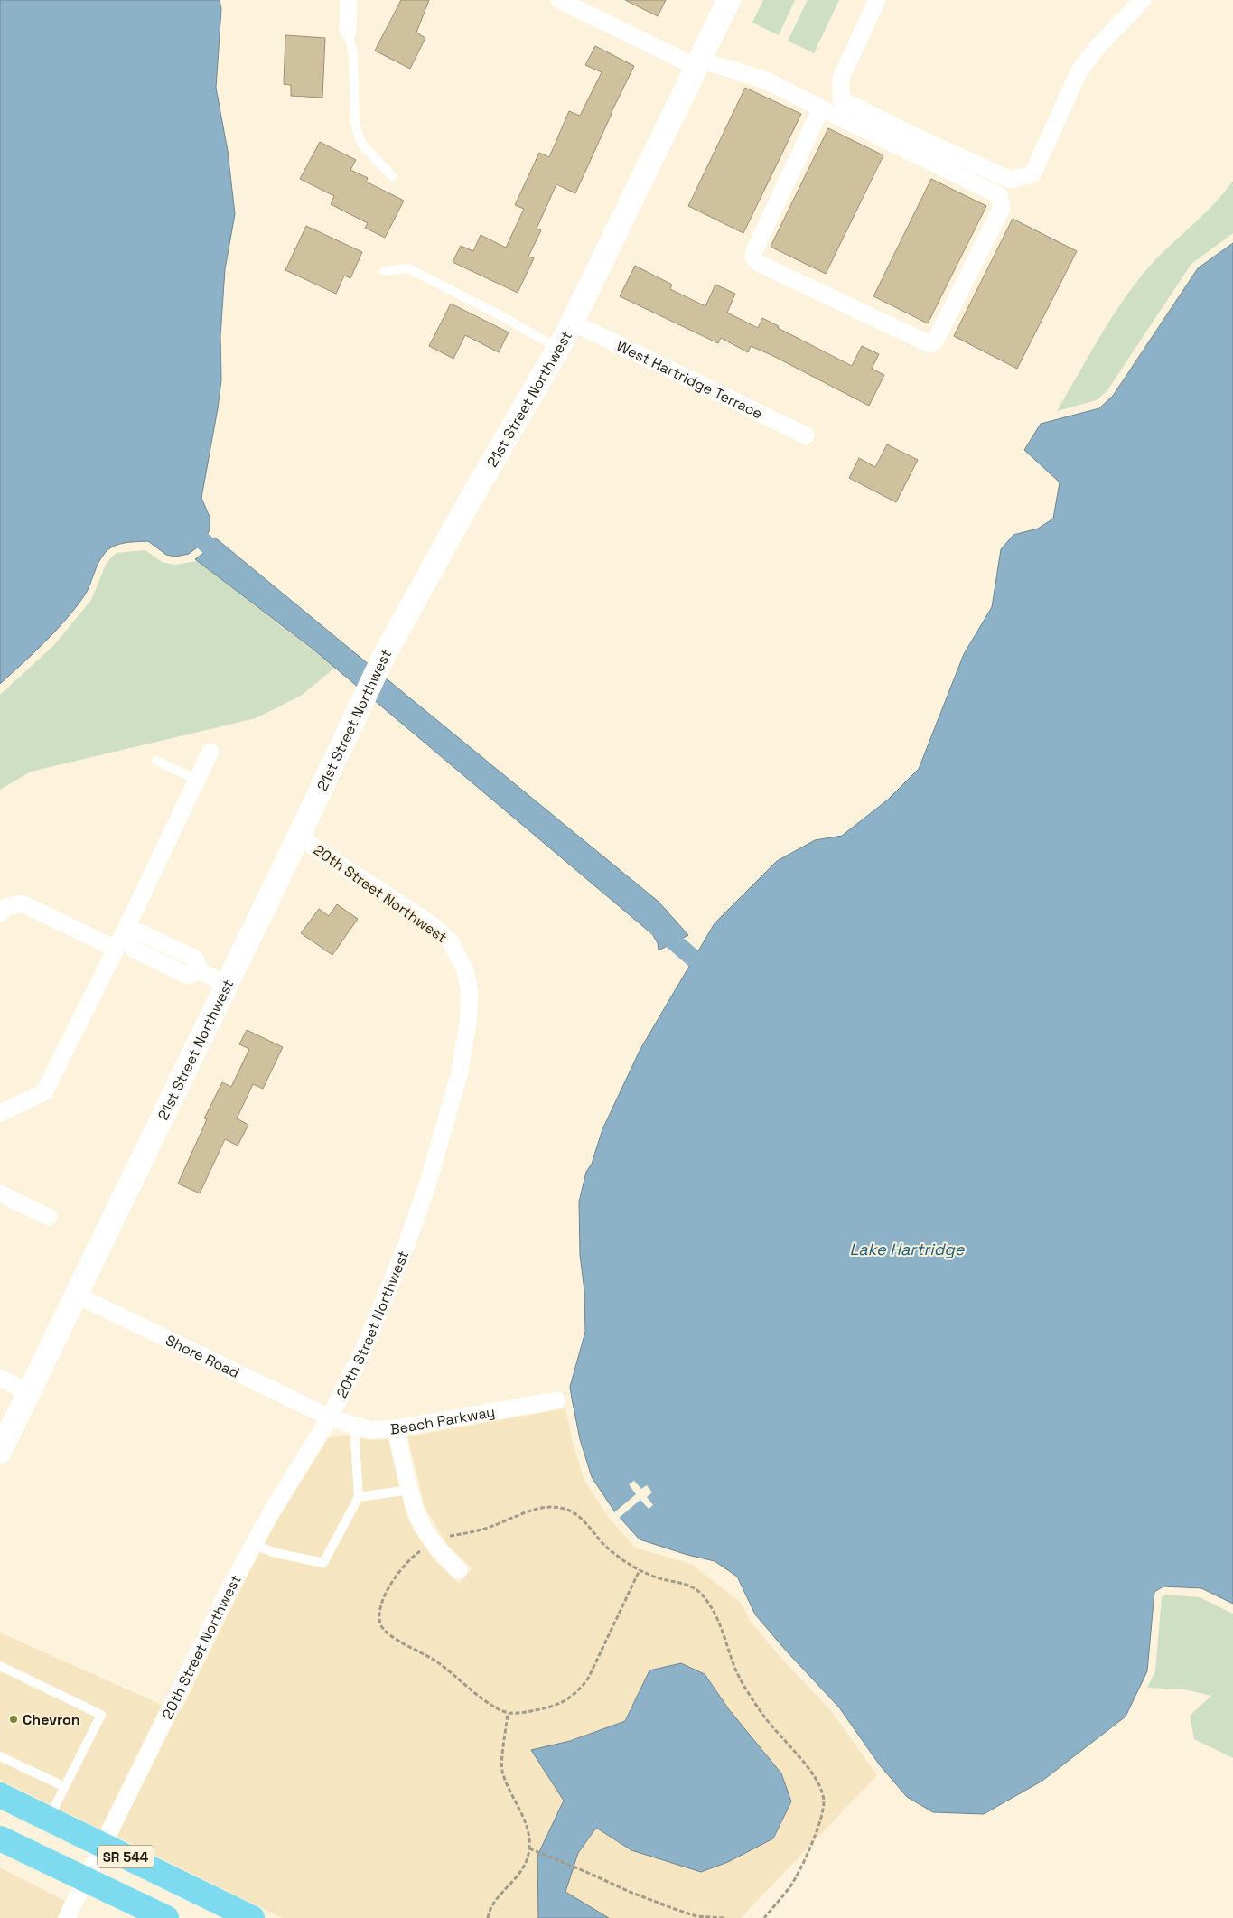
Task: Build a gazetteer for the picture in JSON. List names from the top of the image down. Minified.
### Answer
{"streets":{"main road":["SR 544"],"street":["West Hartridge Terrace","21st Street Northwest","20th Street Northwest","Shore Road","Beach Parkway"]},"crossings":[["West Hartridge Terrace","21st Street Northwest"],["21st Street Northwest","20th Street Northwest"],["21st Street Northwest","Shore Road"],["20th Street Northwest","Shore Road"],["20th Street Northwest","Beach Parkway"],["20th Street Northwest","SR 544"],["Shore Road","Beach Parkway"]],"water":["Lake Hartridge"],"places":["Chevron"]}
